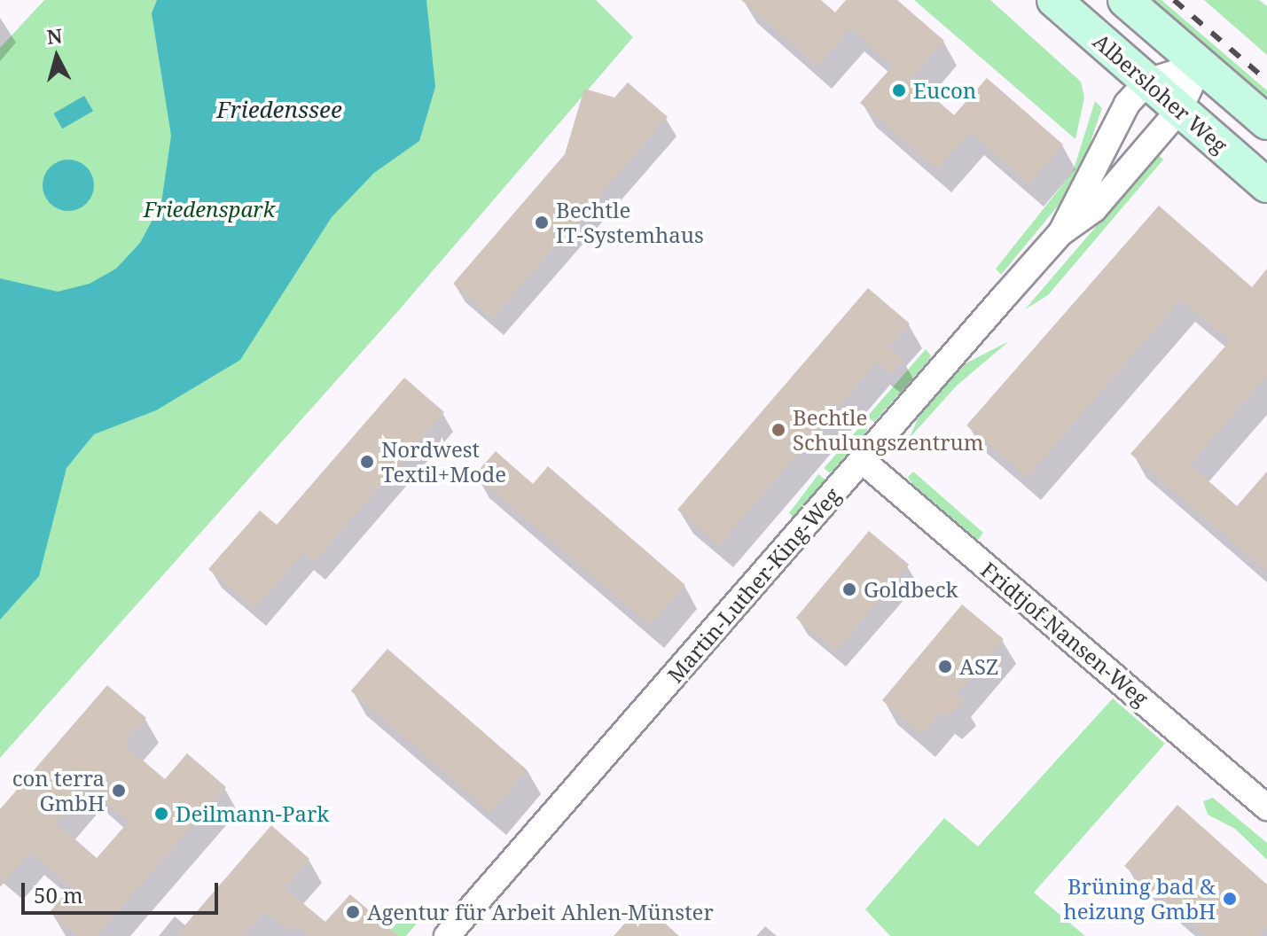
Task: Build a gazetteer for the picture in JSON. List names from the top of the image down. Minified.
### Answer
{"streets":{"main road":["Albersloher Weg"],"street":["Martin-Luther-King-Weg","Fridtjof-Nansen-Weg"]},"crossings":[["Albersloher Weg","Martin-Luther-King-Weg"],["Martin-Luther-King-Weg","Fridtjof-Nansen-Weg"]],"water":["Friedenssee"],"parks":["Friedenspark"],"places":["Eucon","Bechtle IT-Systemhaus","Bechtle Schulungszentrum","Nordwest Textil+Mode","Goldbeck","ASZ","con terra GmbH","Deilmann-Park","Brüning bad & heizung GmbH","Agentur für Arbeit Ahlen-Münster"],"scale_bar":"50 m","north":"top"}
